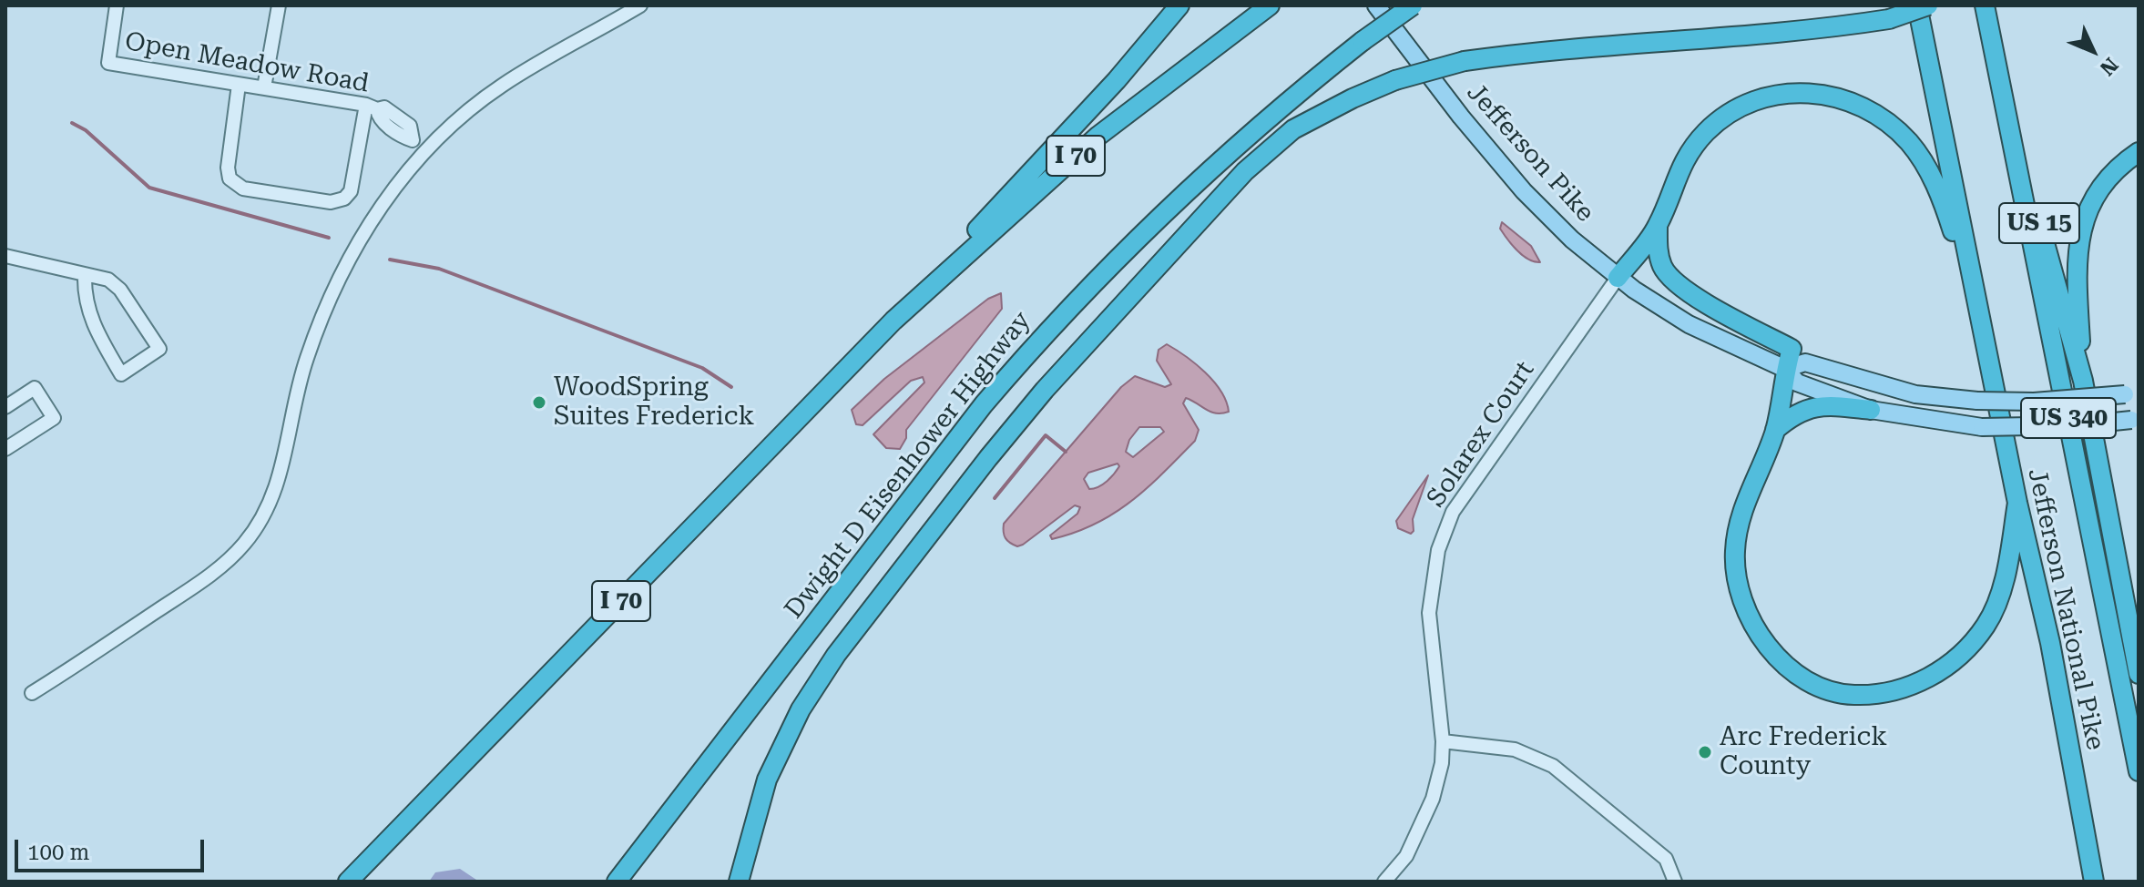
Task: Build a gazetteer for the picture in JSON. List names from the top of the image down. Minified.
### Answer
{"streets":{"highway":["I 70","US 15","US 340","Dwight D Eisenhower Highway","Jefferson National Pike"],"main road":["Jefferson Pike"],"street":["Open Meadow Road","Solarex Court"]},"crossings":[["Jefferson Pike","Solarex Court"],["US 15","Jefferson National Pike"]],"places":["WoodSpring Suites Frederick","Arc Frederick County"],"scale_bar":"100 m","north":"bottom right"}
